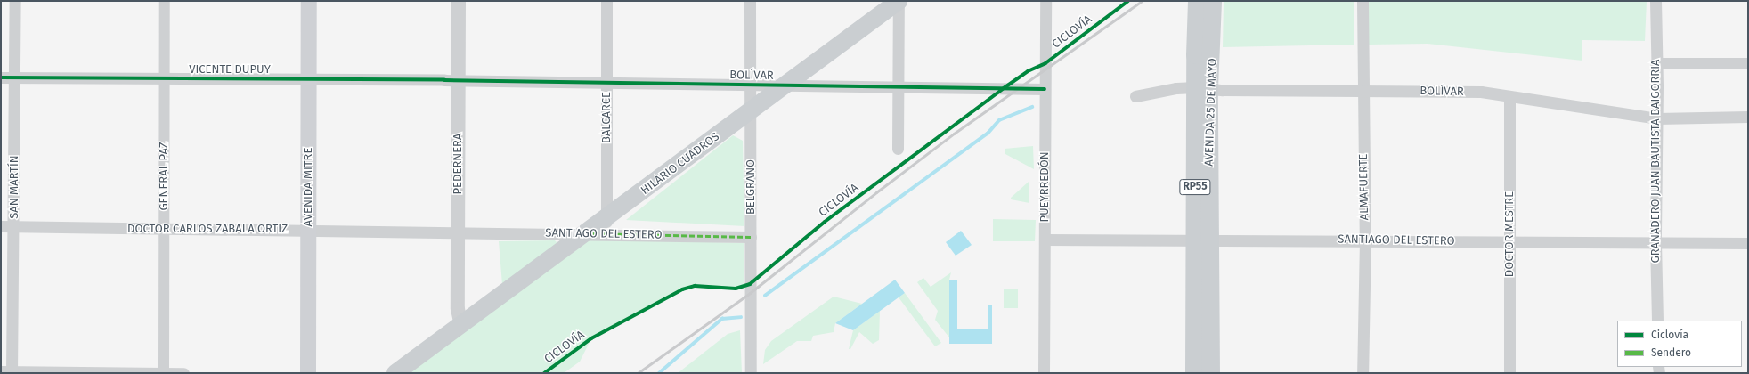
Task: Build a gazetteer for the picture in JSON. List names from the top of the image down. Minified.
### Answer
{"streets":{"main road":["AVENIDA 25 DE MAYO","HILARIO CUADROS","AVENIDA MITRE","RP55"],"street":["VICENTE DUPUY","BOLÍVAR","BALCARCE","GRANADERO JUAN BAUTISTA BAIGORRIA","PEDERNERA","GENERAL PAZ","SAN MARTÍN","BELGRANO","PUEYRREDÓN","ALMAFUERTE","DOCTOR CARLOS ZABALA ORTIZ","SANTIAGO DEL ESTERO","DOCTOR MESTRE"],"cycle path":["CICLOVÍA"]},"crossings":[["VICENTE DUPUY","BOLÍVAR"],["VICENTE DUPUY","PEDERNERA"],["VICENTE DUPUY","GENERAL PAZ"],["VICENTE DUPUY","SAN MARTÍN"],["VICENTE DUPUY","AVENIDA MITRE"],["BOLÍVAR","AVENIDA 25 DE MAYO"],["BOLÍVAR","BALCARCE"],["BOLÍVAR","GRANADERO JUAN BAUTISTA BAIGORRIA"],["BOLÍVAR","PEDERNERA"],["BOLÍVAR","HILARIO CUADROS"],["BOLÍVAR","BELGRANO"],["BOLÍVAR","PUEYRREDÓN"],["BOLÍVAR","ALMAFUERTE"],["BOLÍVAR","DOCTOR MESTRE"],["AVENIDA 25 DE MAYO","SANTIAGO DEL ESTERO"],["BALCARCE","HILARIO CUADROS"],["BALCARCE","SANTIAGO DEL ESTERO"],["GRANADERO JUAN BAUTISTA BAIGORRIA","SANTIAGO DEL ESTERO"],["PEDERNERA","HILARIO CUADROS"],["PEDERNERA","DOCTOR CARLOS ZABALA ORTIZ"],["PEDERNERA","SANTIAGO DEL ESTERO"],["HILARIO CUADROS","BELGRANO"],["HILARIO CUADROS","SANTIAGO DEL ESTERO"],["GENERAL PAZ","DOCTOR CARLOS ZABALA ORTIZ"],["SAN MARTÍN","DOCTOR CARLOS ZABALA ORTIZ"],["AVENIDA MITRE","DOCTOR CARLOS ZABALA ORTIZ"],["BELGRANO","SANTIAGO DEL ESTERO"],["PUEYRREDÓN","SANTIAGO DEL ESTERO"],["ALMAFUERTE","SANTIAGO DEL ESTERO"],["DOCTOR CARLOS ZABALA ORTIZ","SANTIAGO DEL ESTERO"],["SANTIAGO DEL ESTERO","DOCTOR MESTRE"]],"legend":["Ciclovía","Sendero"]}
